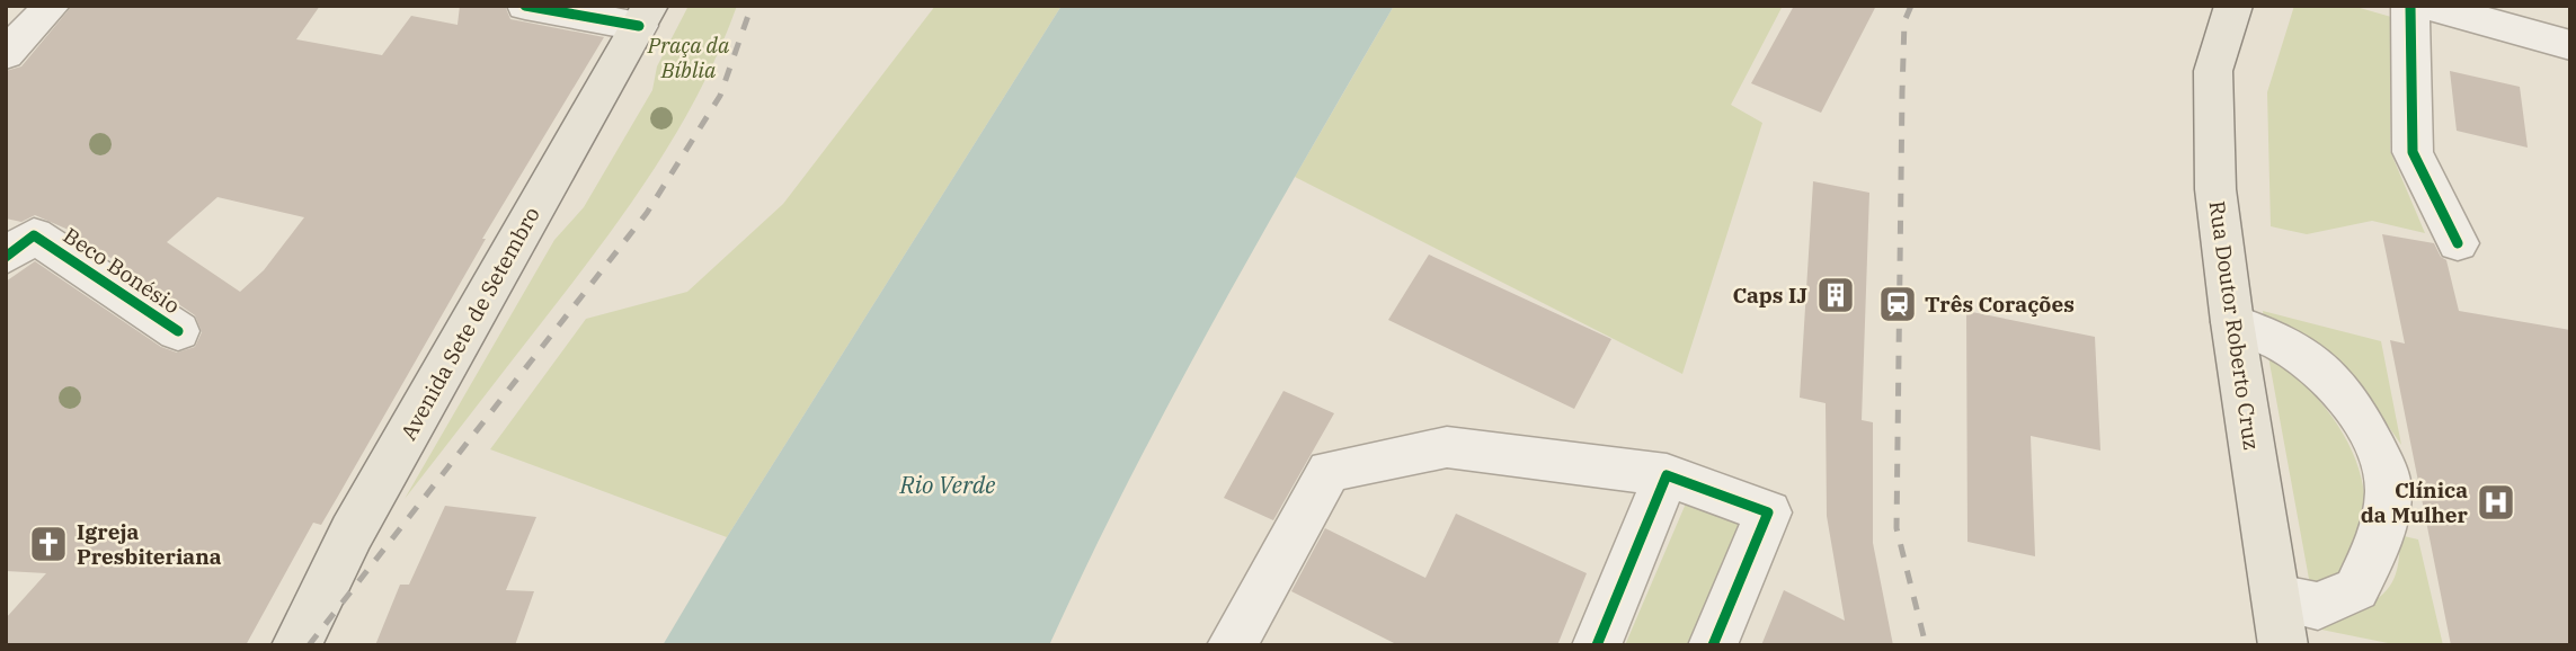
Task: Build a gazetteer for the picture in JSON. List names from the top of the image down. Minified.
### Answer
{"streets":{"main road":["Avenida Sete de Setembro","Rua Doutor Roberto Cruz"],"street":["Beco Bonésio"]},"water":["Rio Verde"],"parks":["Praça da Bíblia"],"places":{"building":["Caps IJ"],"station":["Três Corações"],"hospital":["Clínica da Mulher"],"church":["Igreja Presbiteriana"]}}
